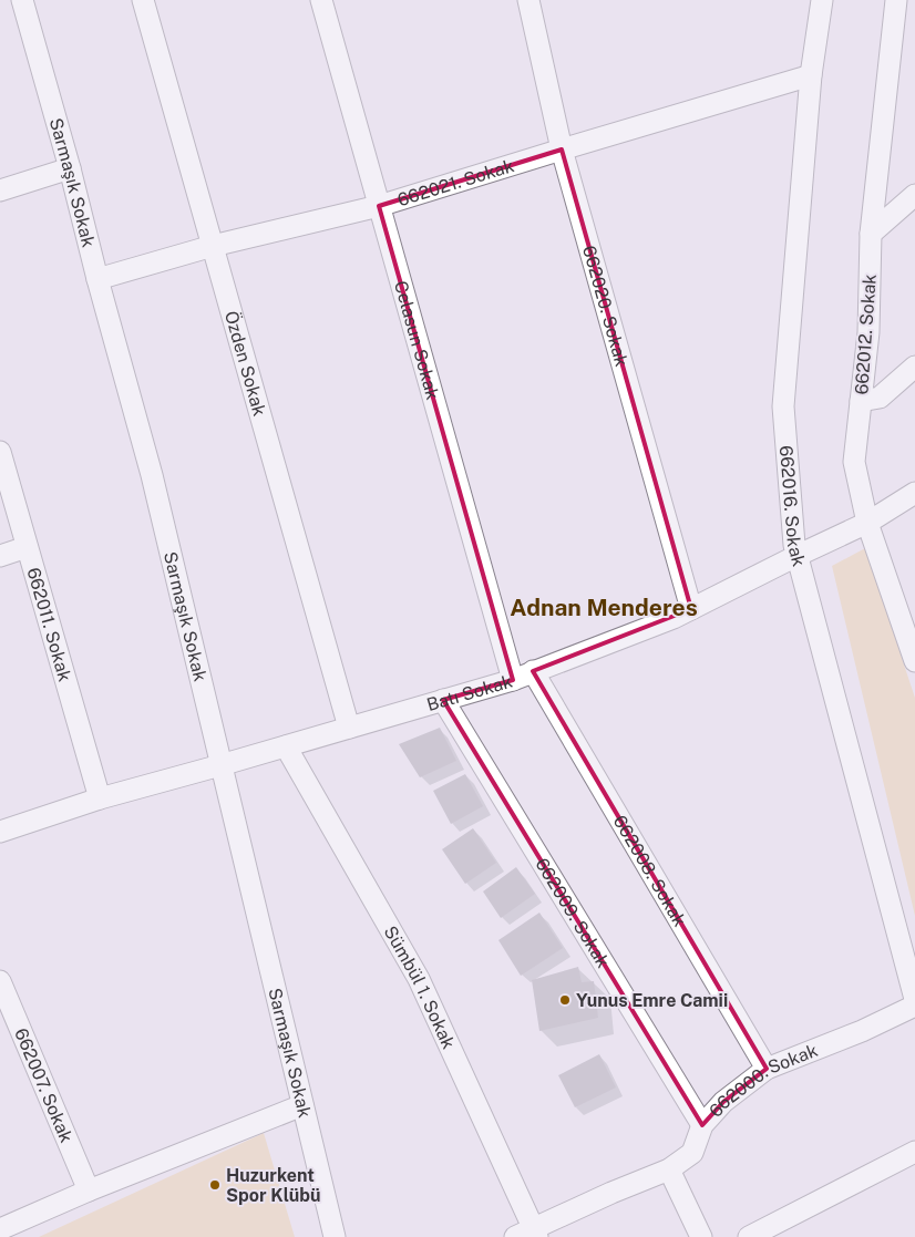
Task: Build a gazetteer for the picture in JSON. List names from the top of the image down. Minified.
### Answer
{"streets":{"street":["Sarmaşık Sokak","662021. Sokak","662020. Sokak","662012. Sokak","Celasun Sokak","Özden Sokak","662016. Sokak","662011. Sokak","Batı Sokak","662008. Sokak","662009. Sokak","Sümbül 1. Sokak","662000. Sokak","662007. Sokak"]},"crossings":[["Sarmaşık Sokak","662021. Sokak"],["Sarmaşık Sokak","Batı Sokak"],["662021. Sokak","662020. Sokak"],["662021. Sokak","Celasun Sokak"],["662021. Sokak","Özden Sokak"],["662021. Sokak","662016. Sokak"],["662020. Sokak","Batı Sokak"],["662012. Sokak","Batı Sokak"],["Celasun Sokak","Batı Sokak"],["Özden Sokak","Batı Sokak"],["662016. Sokak","Batı Sokak"],["662011. Sokak","Batı Sokak"],["Batı Sokak","662008. Sokak"],["Batı Sokak","662009. Sokak"],["Batı Sokak","Sümbül 1. Sokak"],["662008. Sokak","662000. Sokak"],["662009. Sokak","662000. Sokak"],["Sümbül 1. Sokak","662000. Sokak"]],"districts":["Adnan Menderes"],"places":["Yunus Emre Camii","Huzurkent Spor Klübü"]}
